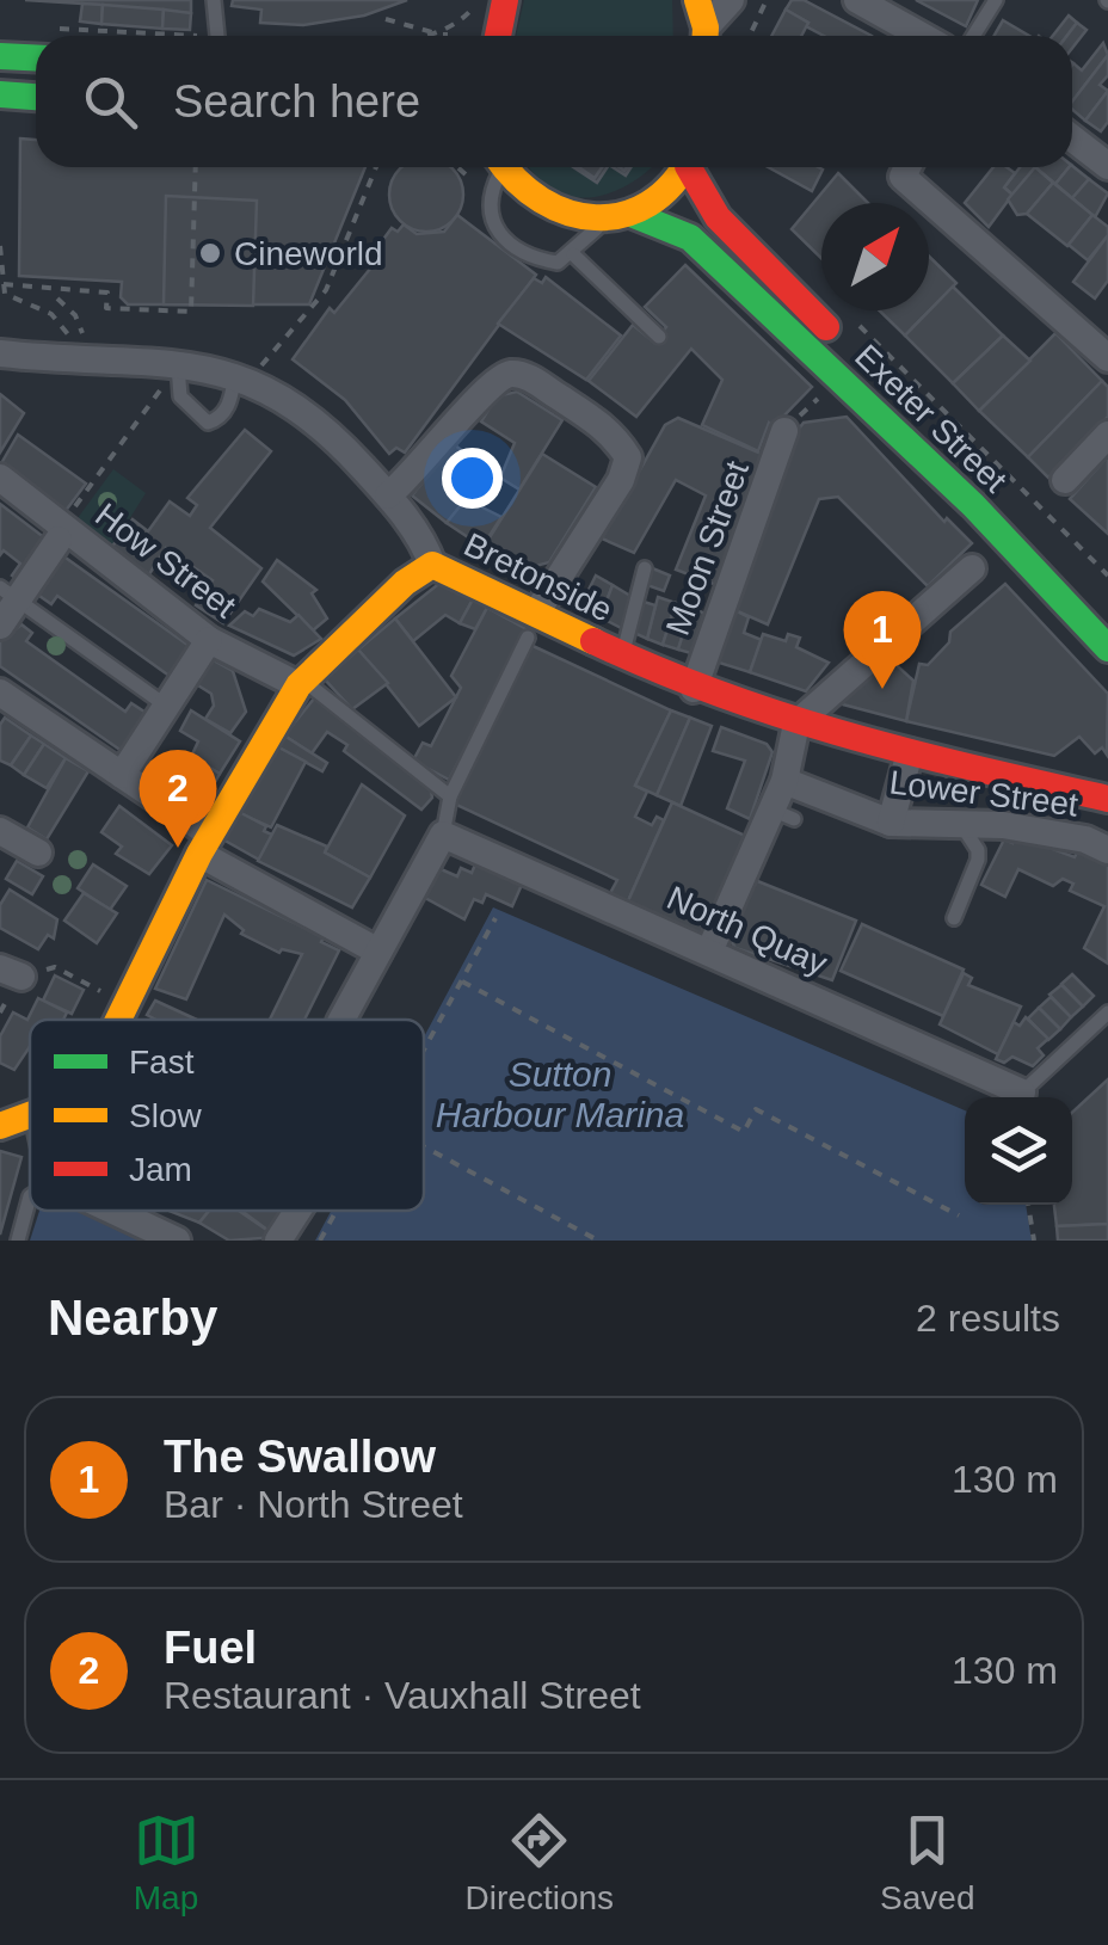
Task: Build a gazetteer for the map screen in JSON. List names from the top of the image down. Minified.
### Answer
{"streets":{"main road":["Exeter Street","Bretonside"],"street":["Moon Street","How Street","Lower Street","North Quay"]},"crossings":[["Moon Street","Bretonside"]],"water":["Sutton Harbour Marina"],"places":["Cineworld"],"legend":["Fast","Slow","Jam"],"north":"top right","page":{"search":"Search here","pins":["1","2"],"heading":["Nearby","2 results"],"list":[{"mark":"1","name":"The Swallow","note":"Bar · North Street","value":"130 m"},{"mark":"2","name":"Fuel","note":"Restaurant · Vauxhall Street","value":"130 m"}],"nav":["Map","Directions","Saved"]}}
